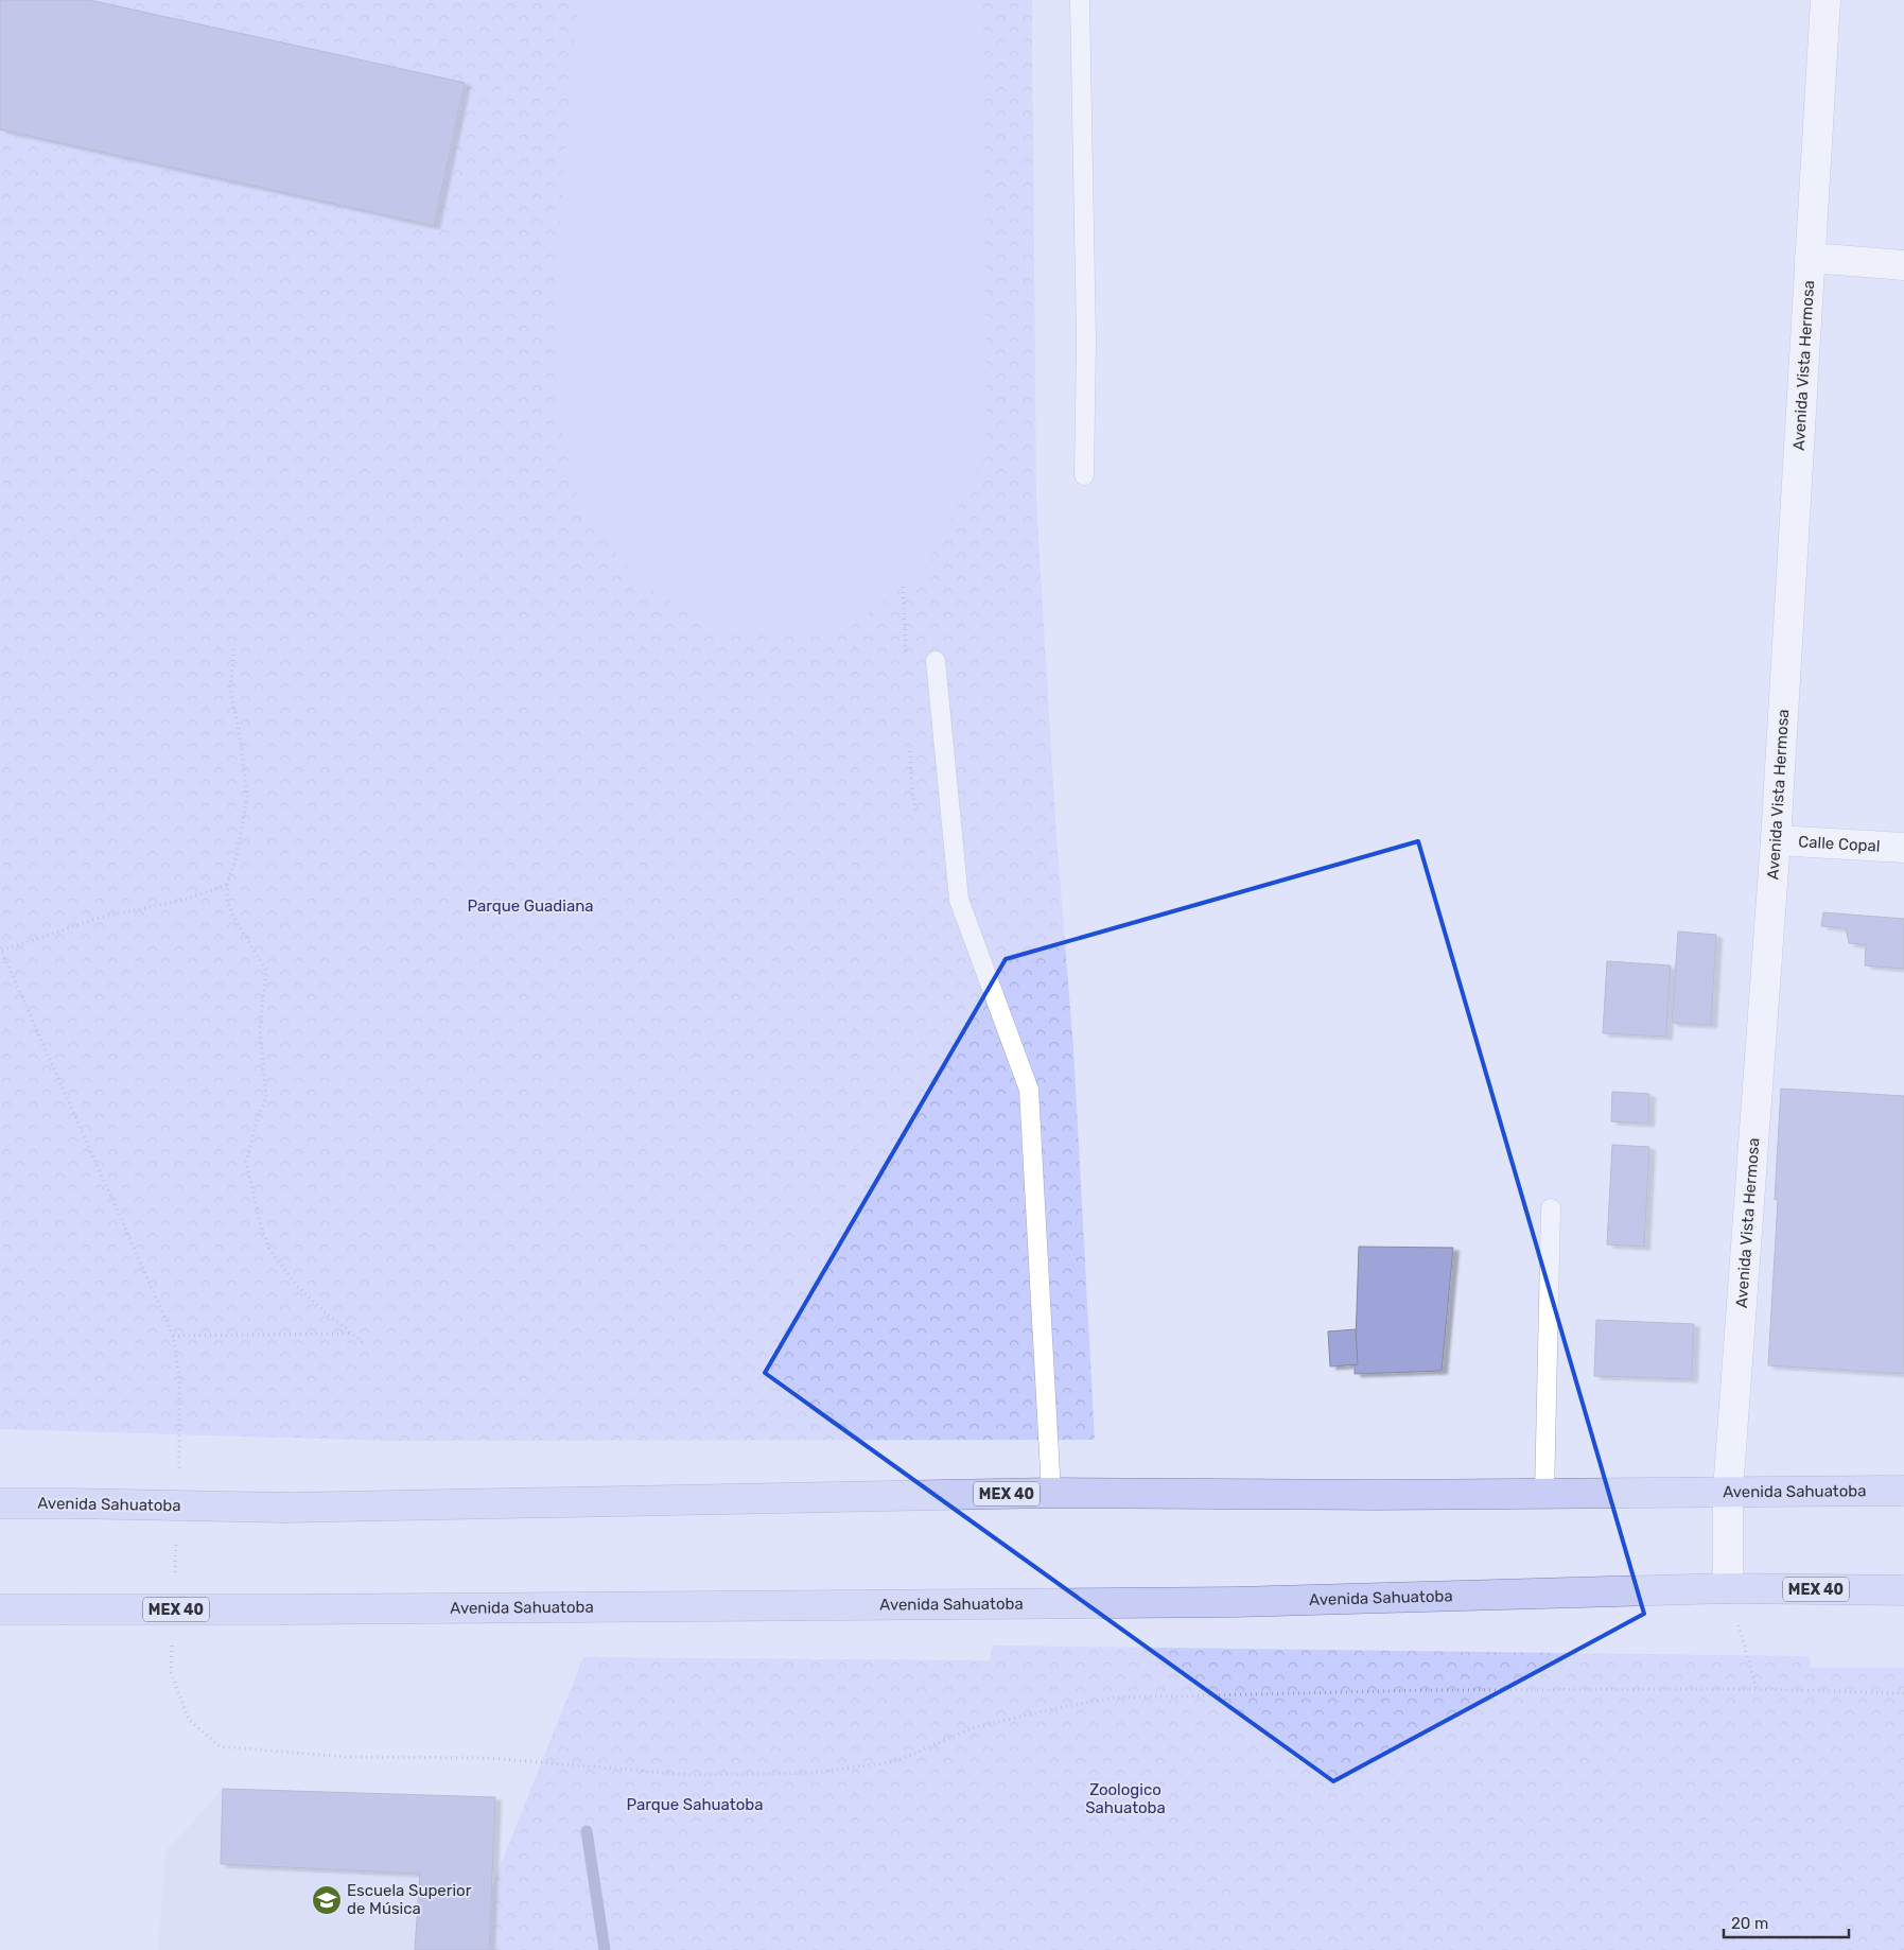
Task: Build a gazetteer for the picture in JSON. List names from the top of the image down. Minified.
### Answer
{"streets":{"main road":["Avenida Sahuatoba","MEX 40"],"street":["Avenida Vista Hermosa","Calle Copal"]},"crossings":[["Avenida Vista Hermosa","Calle Copal"],["Avenida Vista Hermosa","Avenida Sahuatoba"]],"parks":["Parque Guadiana","Zoologico Sahuatoba","Parque Sahuatoba"],"places":{"school or university":["Escuela Superior de Música"]},"scale_bar":"20 m"}
